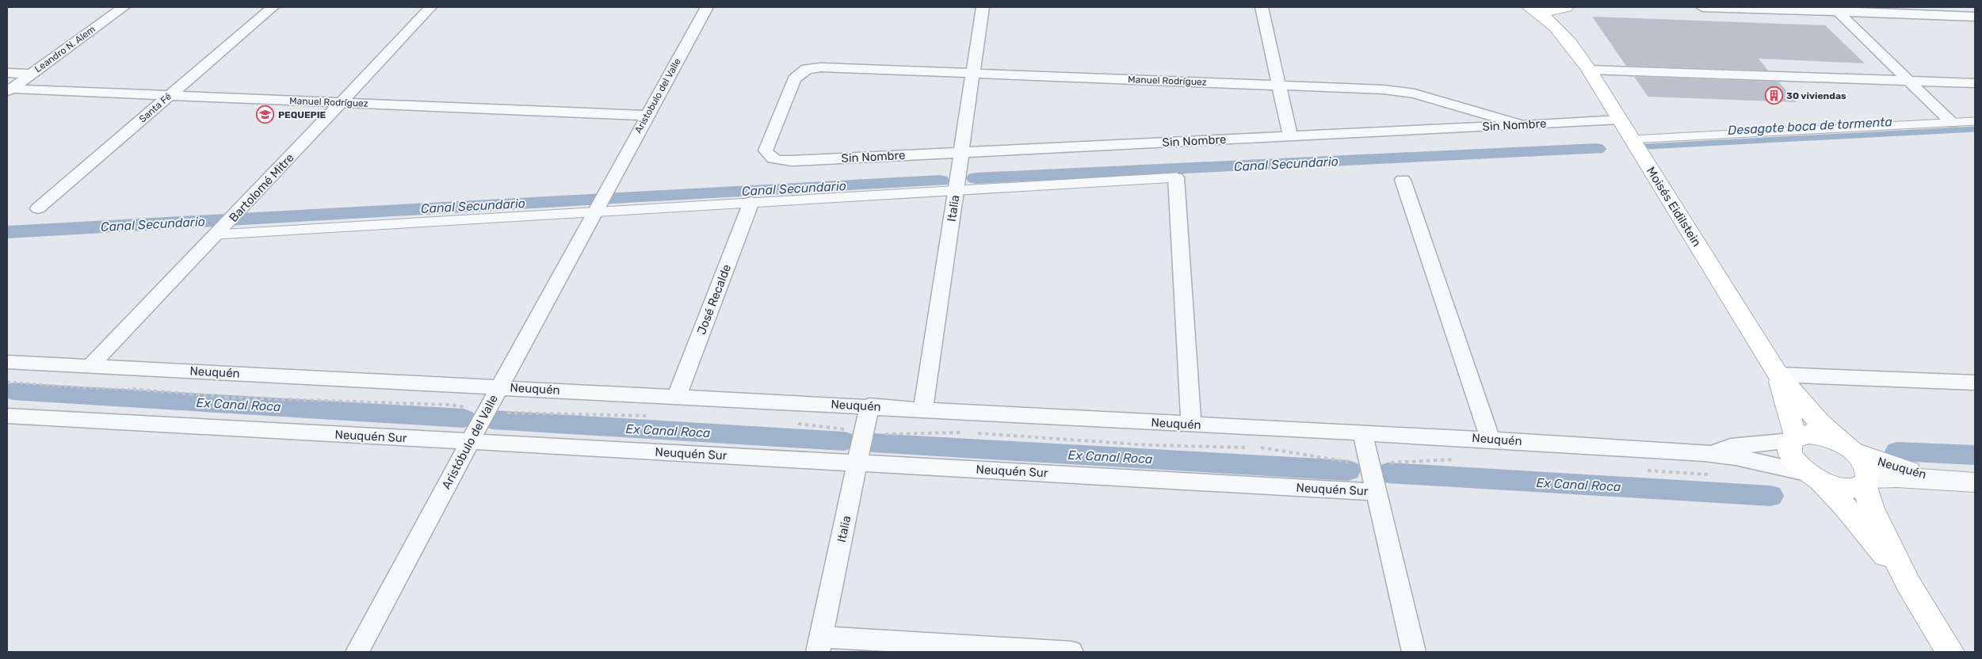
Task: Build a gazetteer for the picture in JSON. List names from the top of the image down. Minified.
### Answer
{"streets":{"main road":["Moisés Eidilstein"],"street":["Leandro N. Alem","Manuel Rodríguez","Aristobulo del Valle","Santa Fé","Sin Nombre","Bartolomé Mitre","Italia","José Recalde","Neuquén","Neuquén Sur","Aristóbulo del Valle"]},"crossings":[["Leandro N. Alem","Manuel Rodríguez"],["Manuel Rodríguez","Aristobulo del Valle"],["Manuel Rodríguez","Santa Fé"],["Manuel Rodríguez","Sin Nombre"],["Manuel Rodríguez","Bartolomé Mitre"],["Manuel Rodríguez","Italia"],["Aristobulo del Valle","Aristóbulo del Valle"],["Sin Nombre","Moisés Eidilstein"],["Sin Nombre","Italia"],["Bartolomé Mitre","Neuquén"],["Moisés Eidilstein","Neuquén"],["Italia","Neuquén"],["Italia","Neuquén Sur"],["José Recalde","Neuquén"],["Neuquén","Aristóbulo del Valle"],["Neuquén Sur","Aristóbulo del Valle"]],"water":["Desagote boca de tormenta","Canal Secundario","Ex Canal Roca"],"places":{"building":["30 viviendas"],"school or university":["PEQUEPIE"]}}
